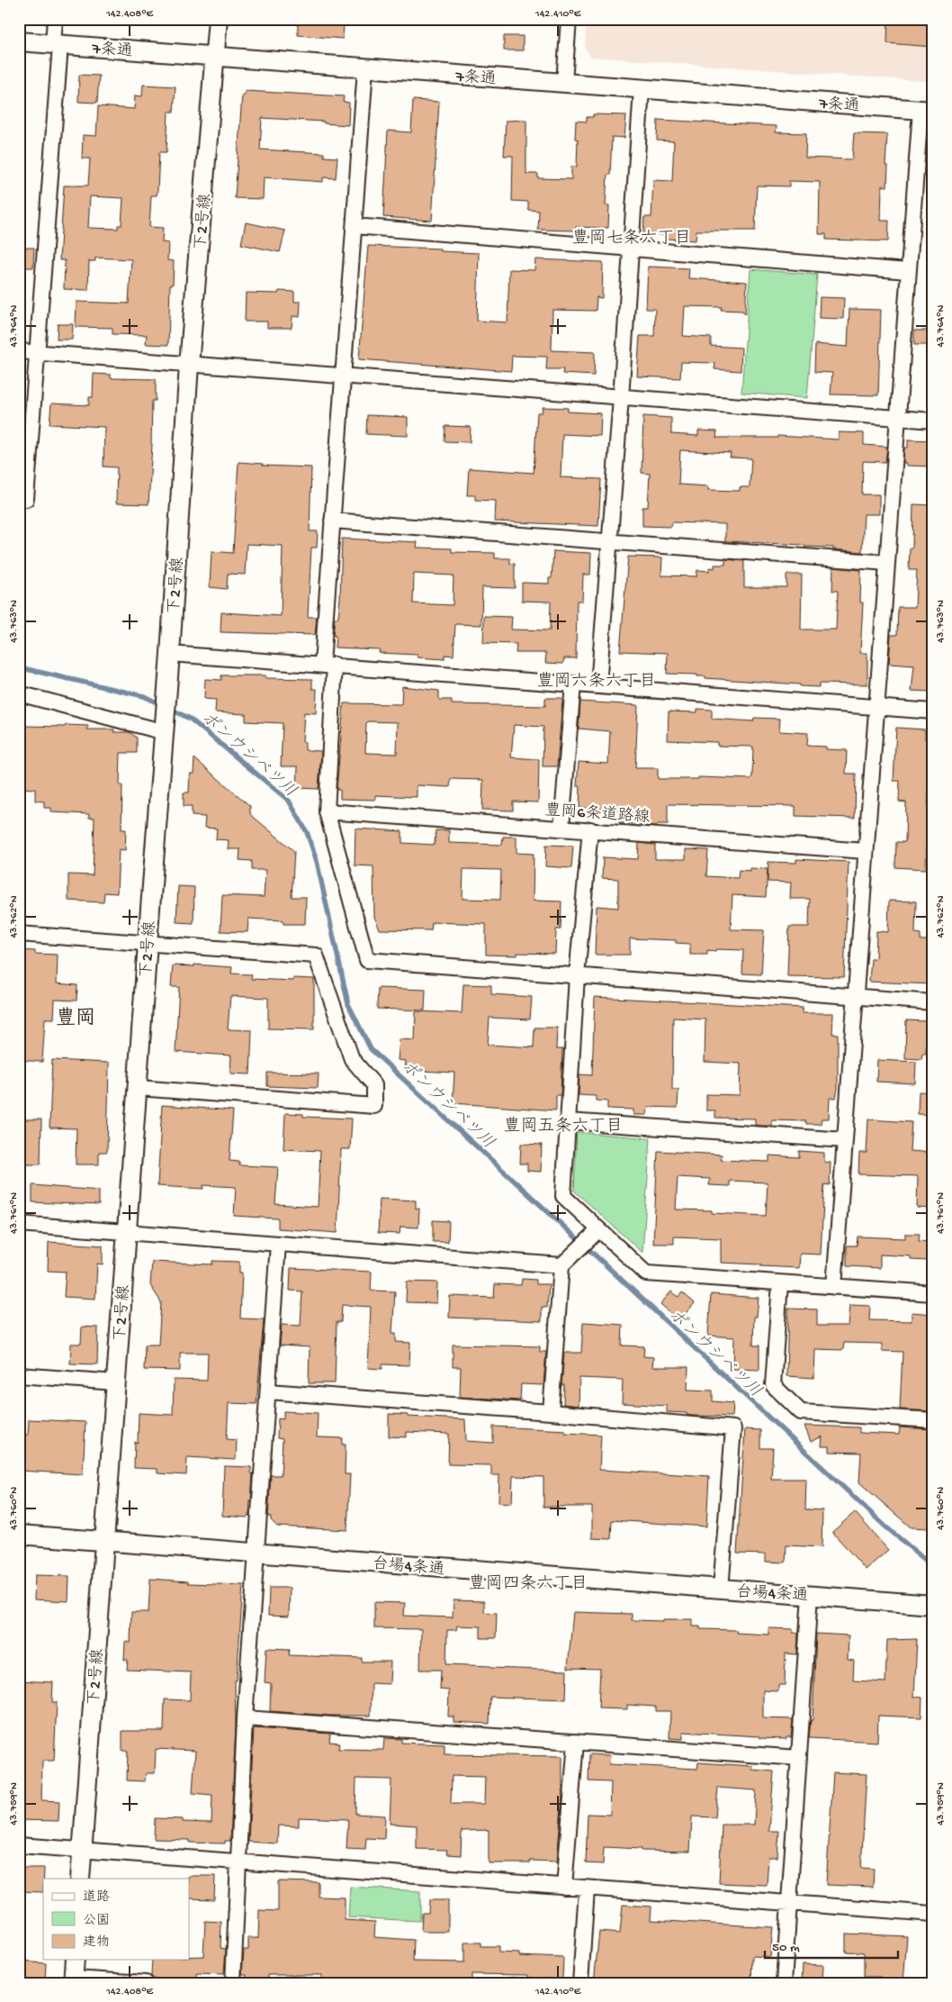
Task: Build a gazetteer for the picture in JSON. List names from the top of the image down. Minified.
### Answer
{"streets":{"street":["7条通","下2号線","豊岡6条道路線","台場4条通"]},"crossings":[["7条通","下2号線"],["下2号線","台場4条通"]],"districts":["豊岡七条六丁目","豊岡六条六丁目","豊岡","豊岡五条六丁目","豊岡四条六丁目"],"water":["ポンウシベツ川"],"legend":["道路","公園","建物"],"scale_bar":"50 m","coordinates":["142.408°E","142.410°E","43.764°N","43.763°N","43.762°N","43.761°N","43.760°N","43.759°N"]}
